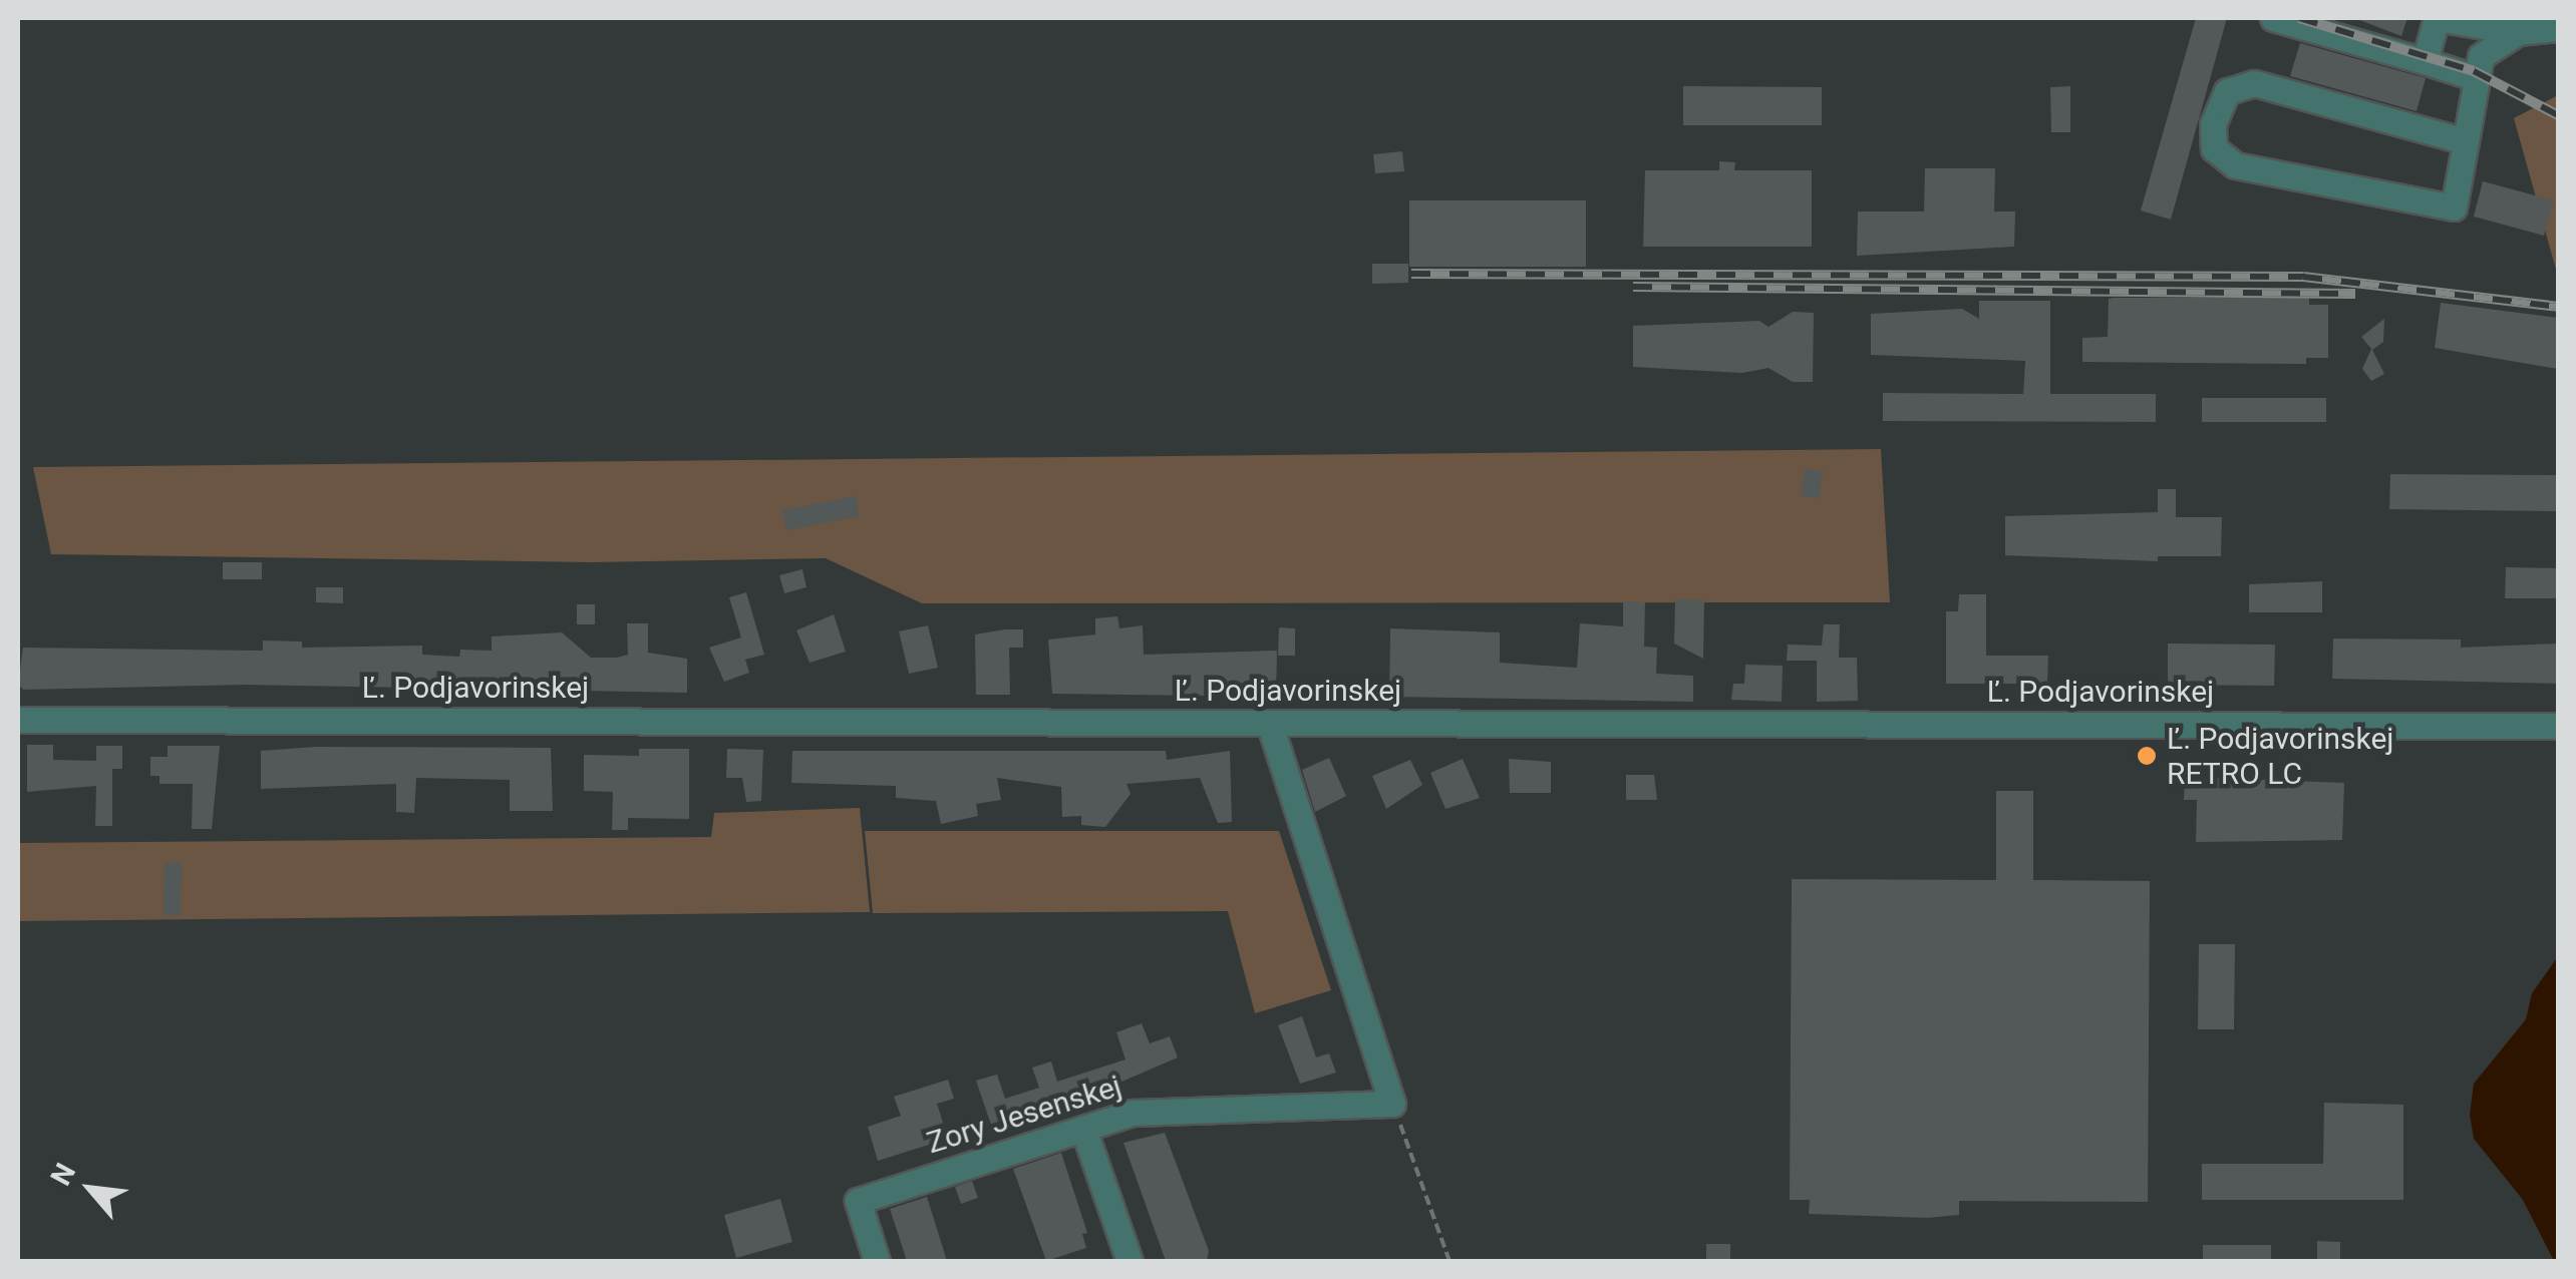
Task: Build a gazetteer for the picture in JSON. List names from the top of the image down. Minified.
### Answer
{"streets":{"street":["Ľ. Podjavorinskej","Zory Jesenskej"]},"places":["Ľ. Podjavorinskej RETRO LC"],"north":"top left"}
